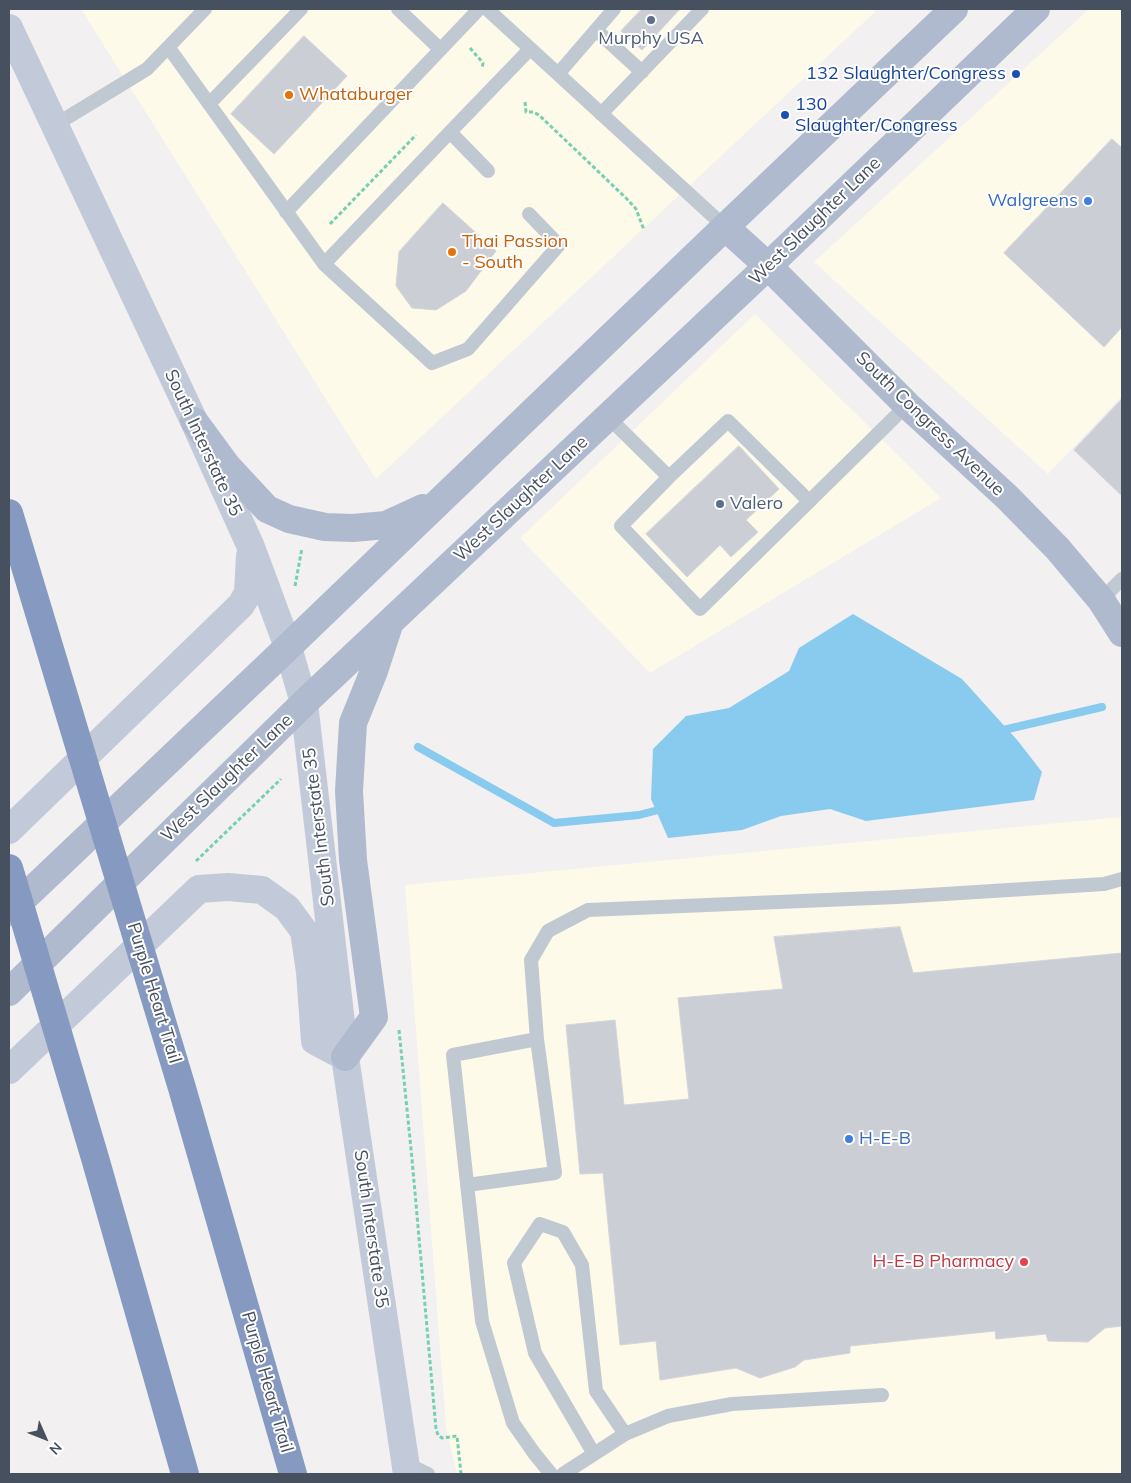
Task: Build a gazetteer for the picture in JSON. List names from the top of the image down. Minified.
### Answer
{"streets":{"highway":["Purple Heart Trail"],"main road":["West Slaughter Lane","South Congress Avenue","South Interstate 35"]},"crossings":[["West Slaughter Lane","South Congress Avenue"],["West Slaughter Lane","South Interstate 35"]],"places":["Murphy USA","132 Slaughter/Congress","Whataburger","130 Slaughter/Congress","Walgreens","Thai Passion - South","Valero","H-E-B","H-E-B Pharmacy"],"north":"bottom right"}
